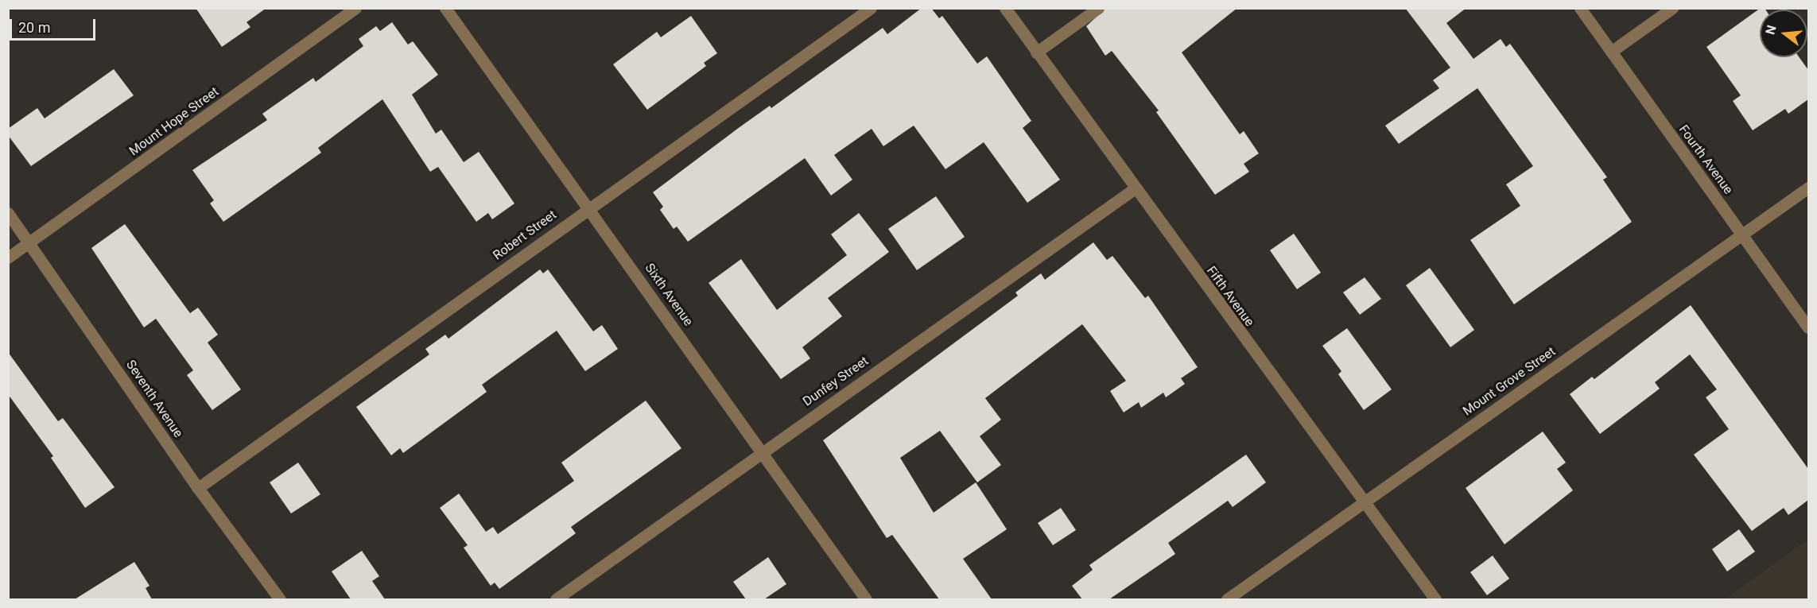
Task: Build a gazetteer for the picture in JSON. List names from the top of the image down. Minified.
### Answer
{"streets":{"street":["Mount Hope Street","Fourth Avenue","Robert Street","Sixth Avenue","Fifth Avenue","Dunfey Street","Mount Grove Street","Seventh Avenue"]},"crossings":[["Mount Hope Street","Seventh Avenue"],["Fourth Avenue","Mount Grove Street"],["Robert Street","Sixth Avenue"],["Robert Street","Seventh Avenue"],["Sixth Avenue","Dunfey Street"],["Fifth Avenue","Dunfey Street"],["Fifth Avenue","Mount Grove Street"]],"scale_bar":"20 m","north":"left"}
